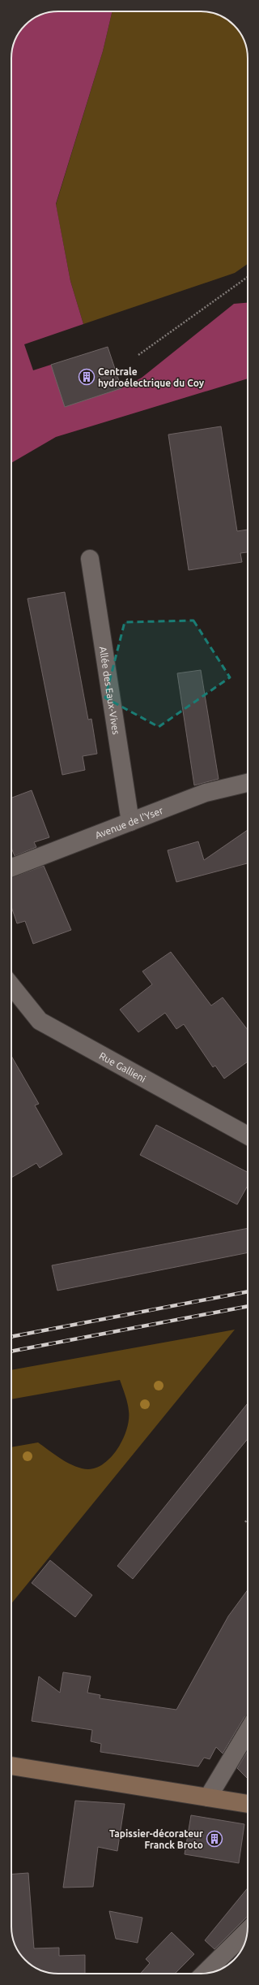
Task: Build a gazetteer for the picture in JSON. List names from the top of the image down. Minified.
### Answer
{"streets":{"street":["Allée des Eaux-Vives","Avenue de l'Yser","Rue Gallieni"]},"crossings":[["Allée des Eaux-Vives","Avenue de l'Yser"]],"places":{"building":["Centrale hydroélectrique du Coy","Tapissier-décorateur Franck Broto"]}}
